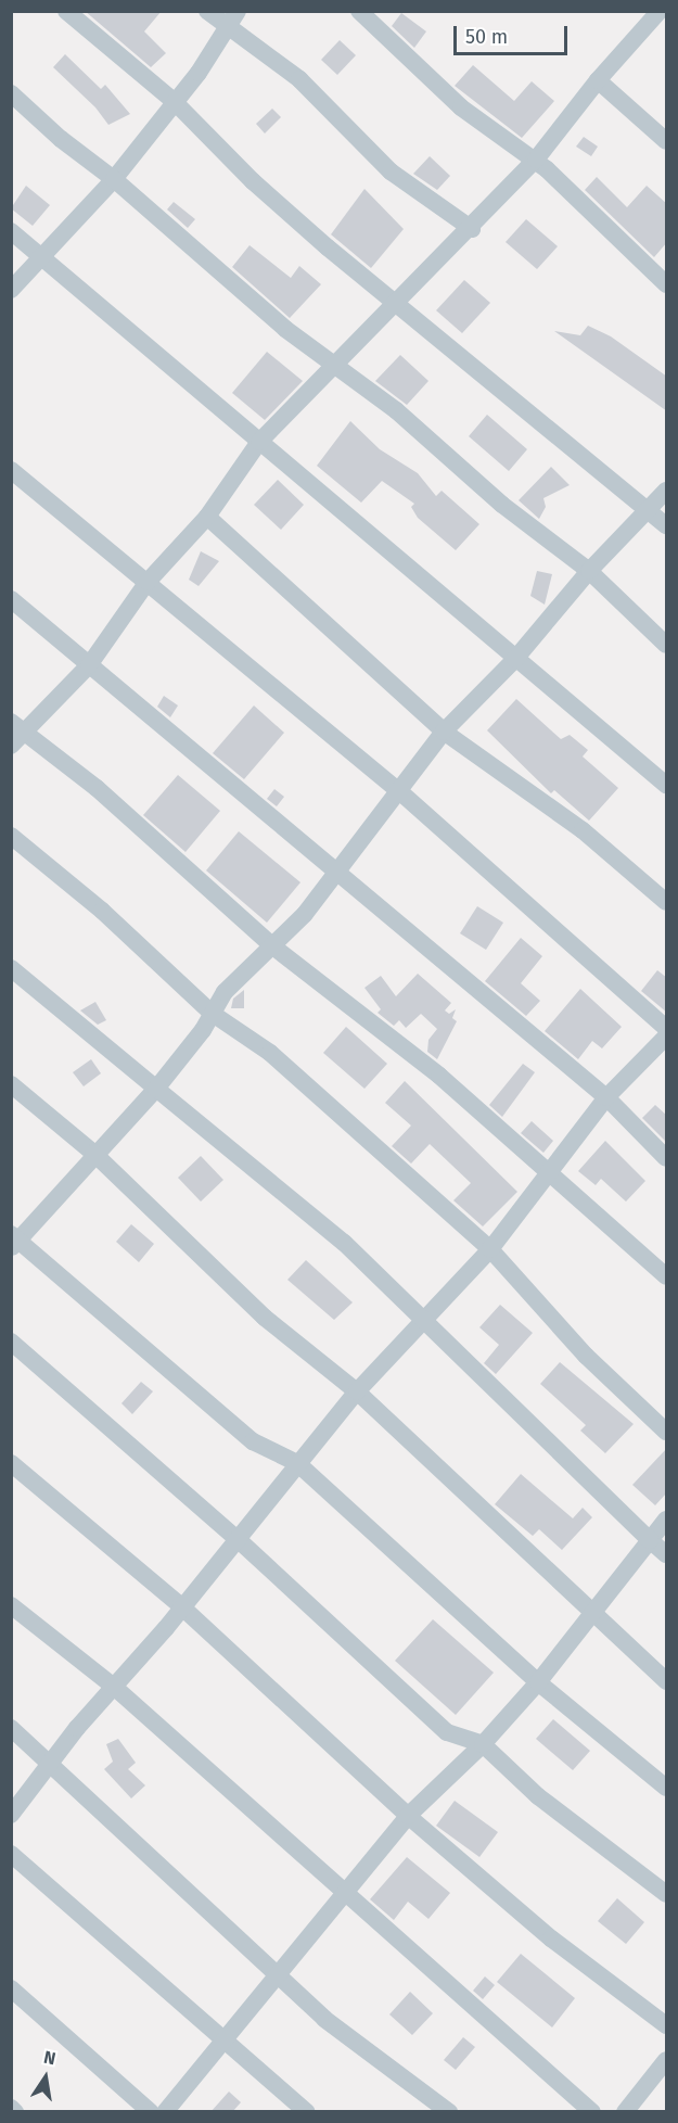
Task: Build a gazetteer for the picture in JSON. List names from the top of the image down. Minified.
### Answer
{"scale_bar":"50 m","north":"top"}
